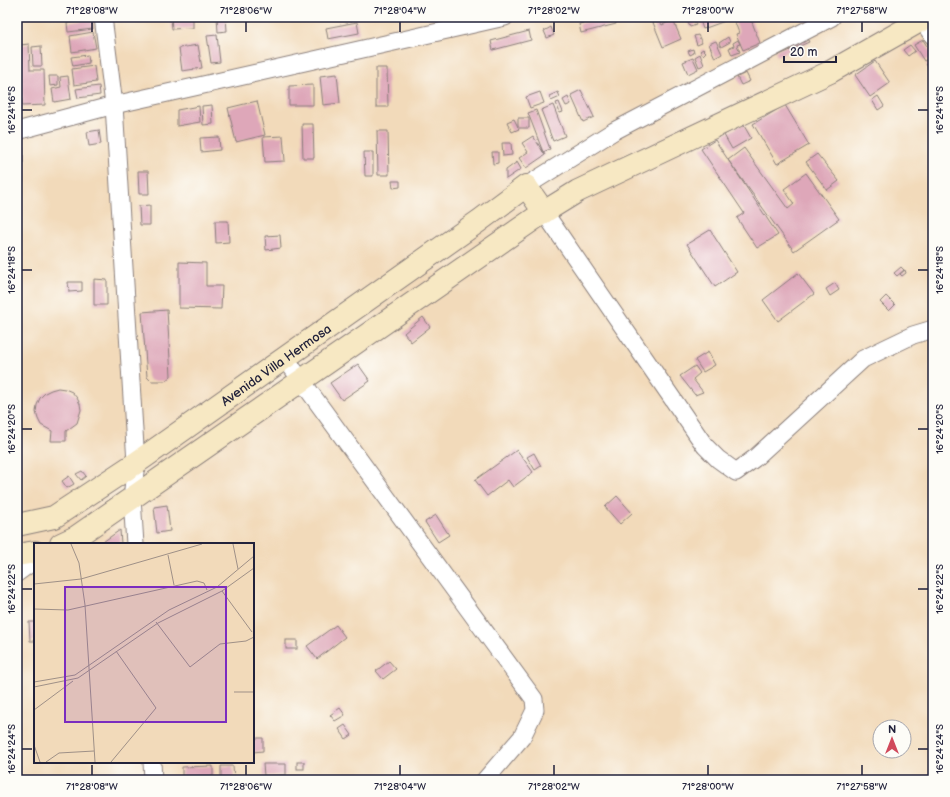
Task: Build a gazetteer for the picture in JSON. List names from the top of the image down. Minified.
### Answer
{"streets":{"street":["Avenida Villa Hermosa"]},"scale_bar":"20 m","north":"top","coordinates":["71°28'08\"W","71°28'06\"W","71°28'04\"W","71°28'02\"W","71°28'00\"W","71°27'58\"W","16°24'16\"S","16°24'18\"S","16°24'20\"S","16°24'22\"S","16°24'24\"S"]}
